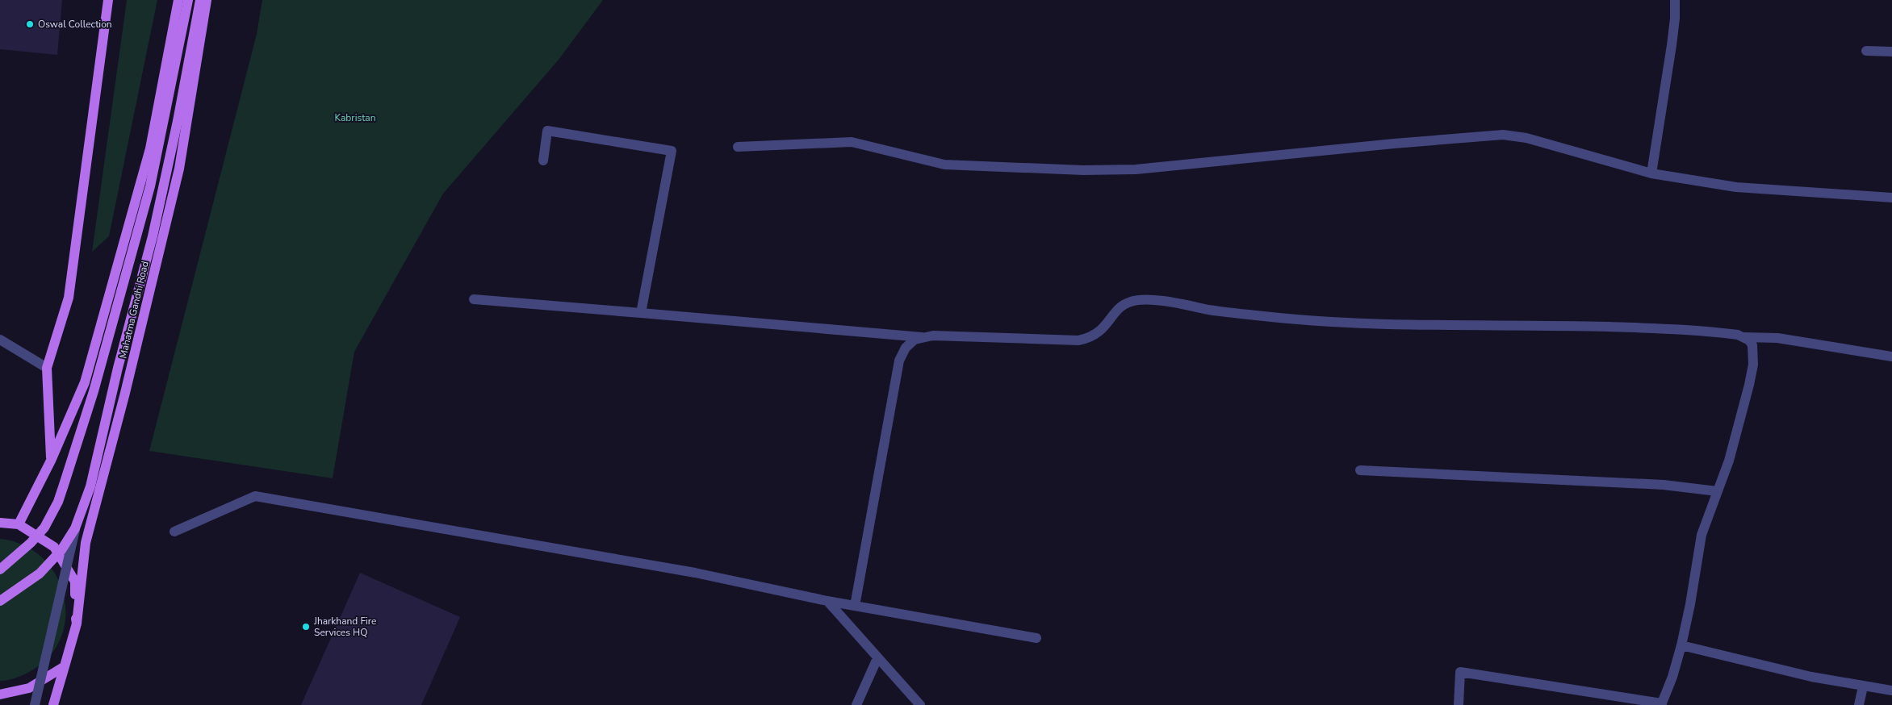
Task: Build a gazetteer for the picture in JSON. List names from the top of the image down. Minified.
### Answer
{"streets":{"main road":["Mahatma Gandhi Road"]},"parks":["Kabristan"],"places":["Oswal Collection","Jharkhand Fire Services HQ"]}
